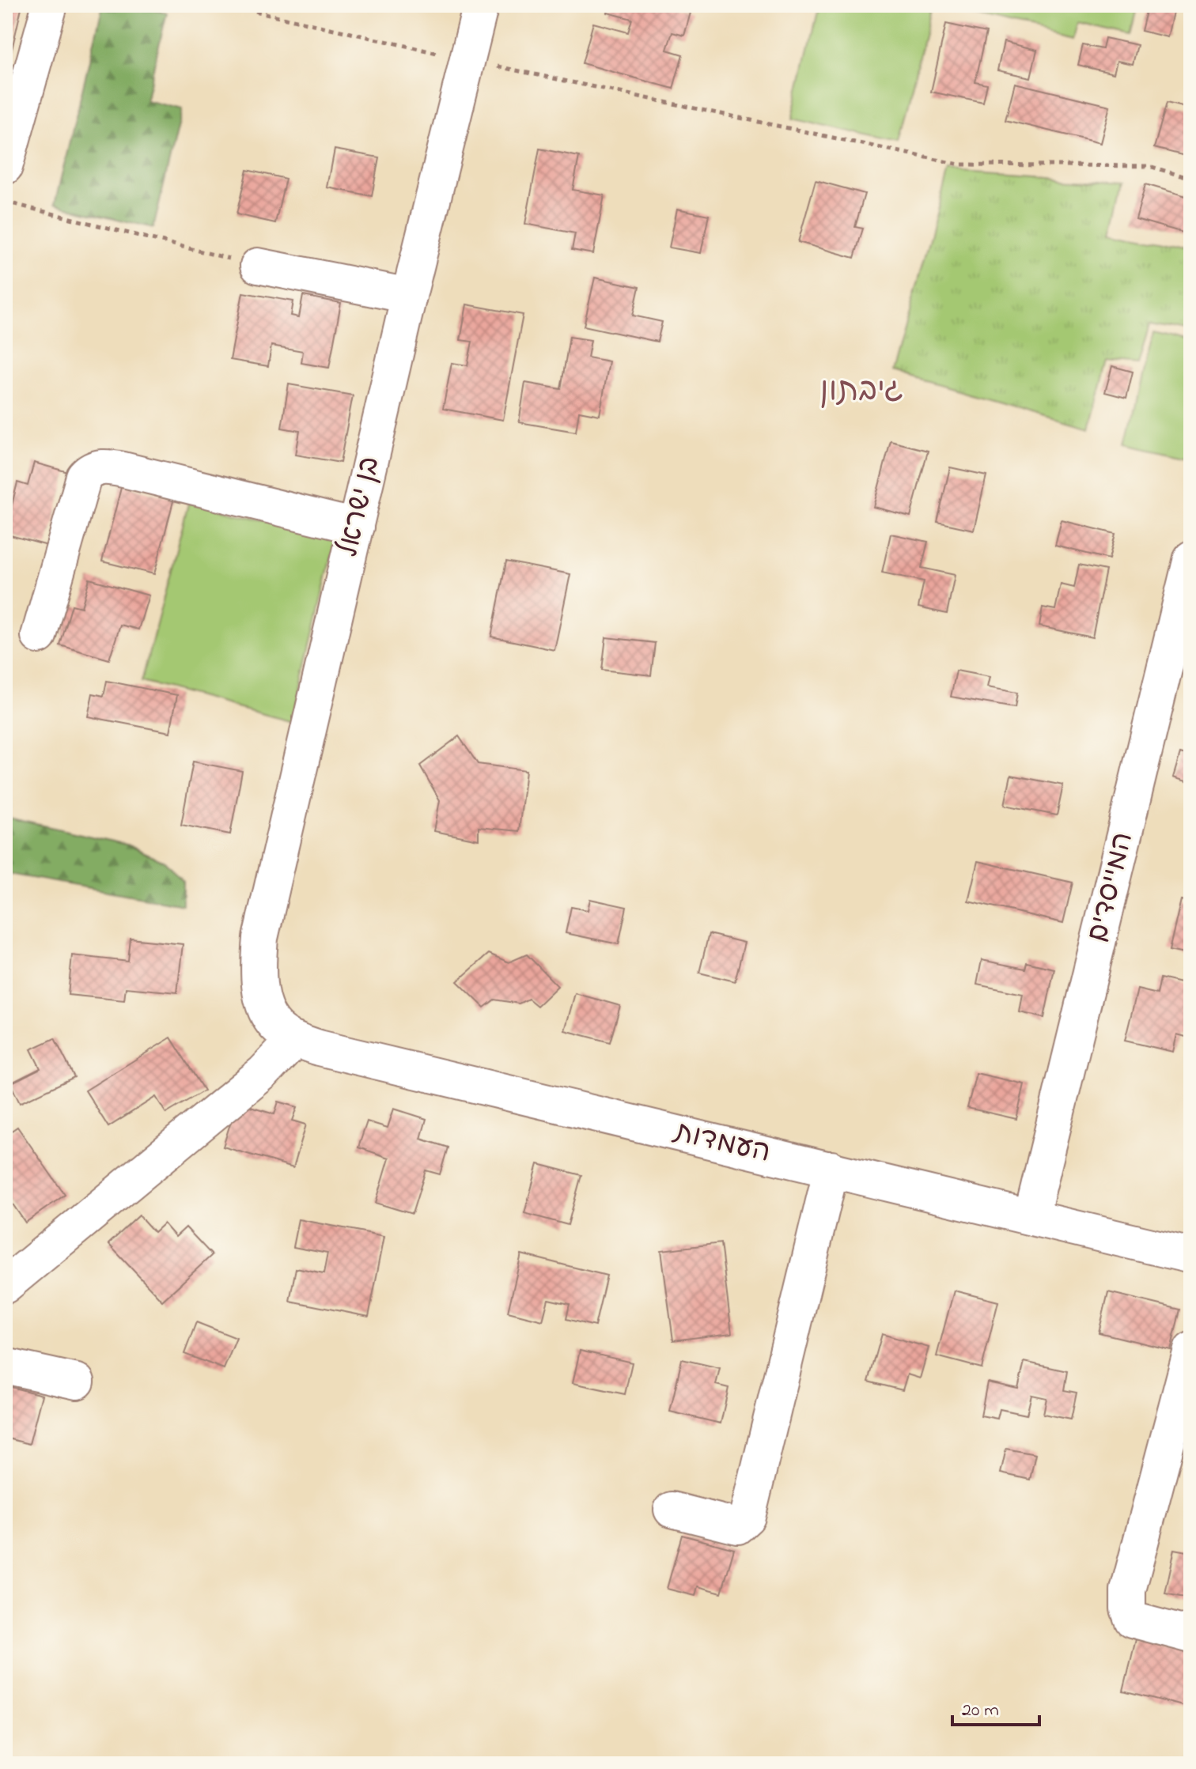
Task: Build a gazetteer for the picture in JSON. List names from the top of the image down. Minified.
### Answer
{"streets":{"street":["בן ישראל","המייסדים","העמדות"]},"crossings":[["בן ישראל","העמדות"],["המייסדים","העמדות"]],"districts":["גיבתון"],"scale_bar":"20 m"}
